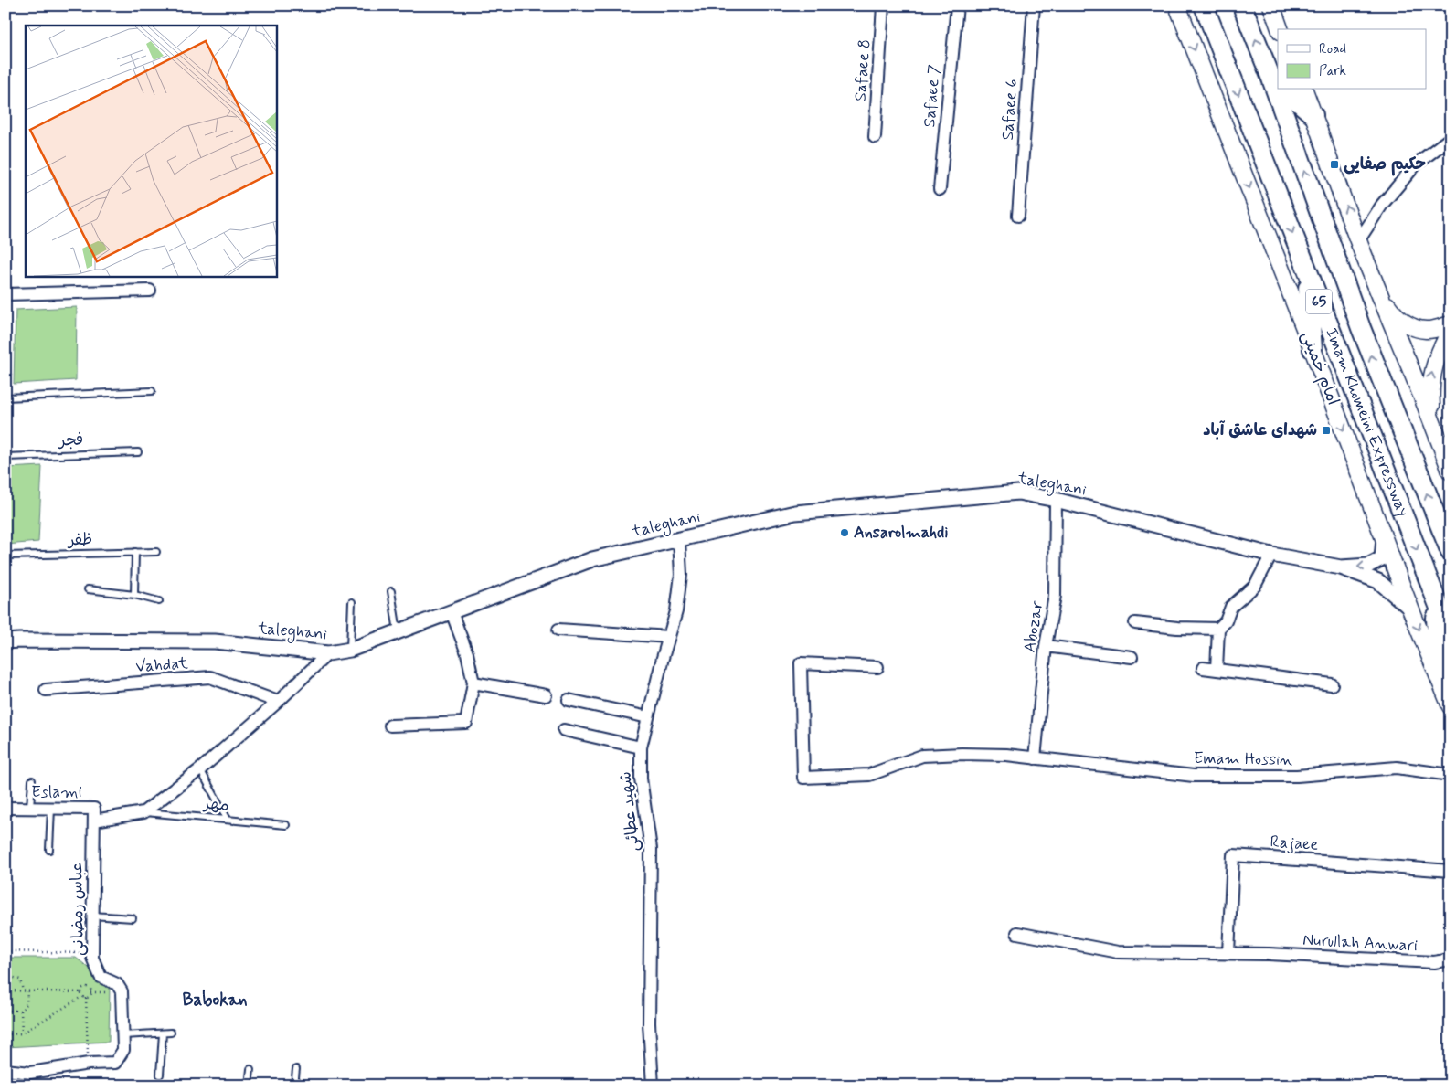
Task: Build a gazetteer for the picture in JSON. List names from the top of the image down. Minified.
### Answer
{"streets":{"highway":["65","Imam Khomeini Expressway"],"main road":["امام خمینی"],"street":["Safaee 8","Safaee 7","Safaee 6","taleghani","Abozar","Vahdat","Emam Hossin","Eslami","شهید عطائی","Rajaee","عباس رمضانی","Nurullah Anwari"],"lane":["فجر","ظفر","مهر"]},"crossings":[["taleghani","Abozar"],["taleghani","شهید عطائی"],["Abozar","Emam Hossin"],["Eslami","عباس رمضانی"],["Rajaee","Nurullah Anwari"]],"districts":["Babokan"],"places":{"transit":["حکیم صفایی","شهدای عاشق آباد"],"other":["Ansarolmahdi"]},"legend":["Road","Park"]}
